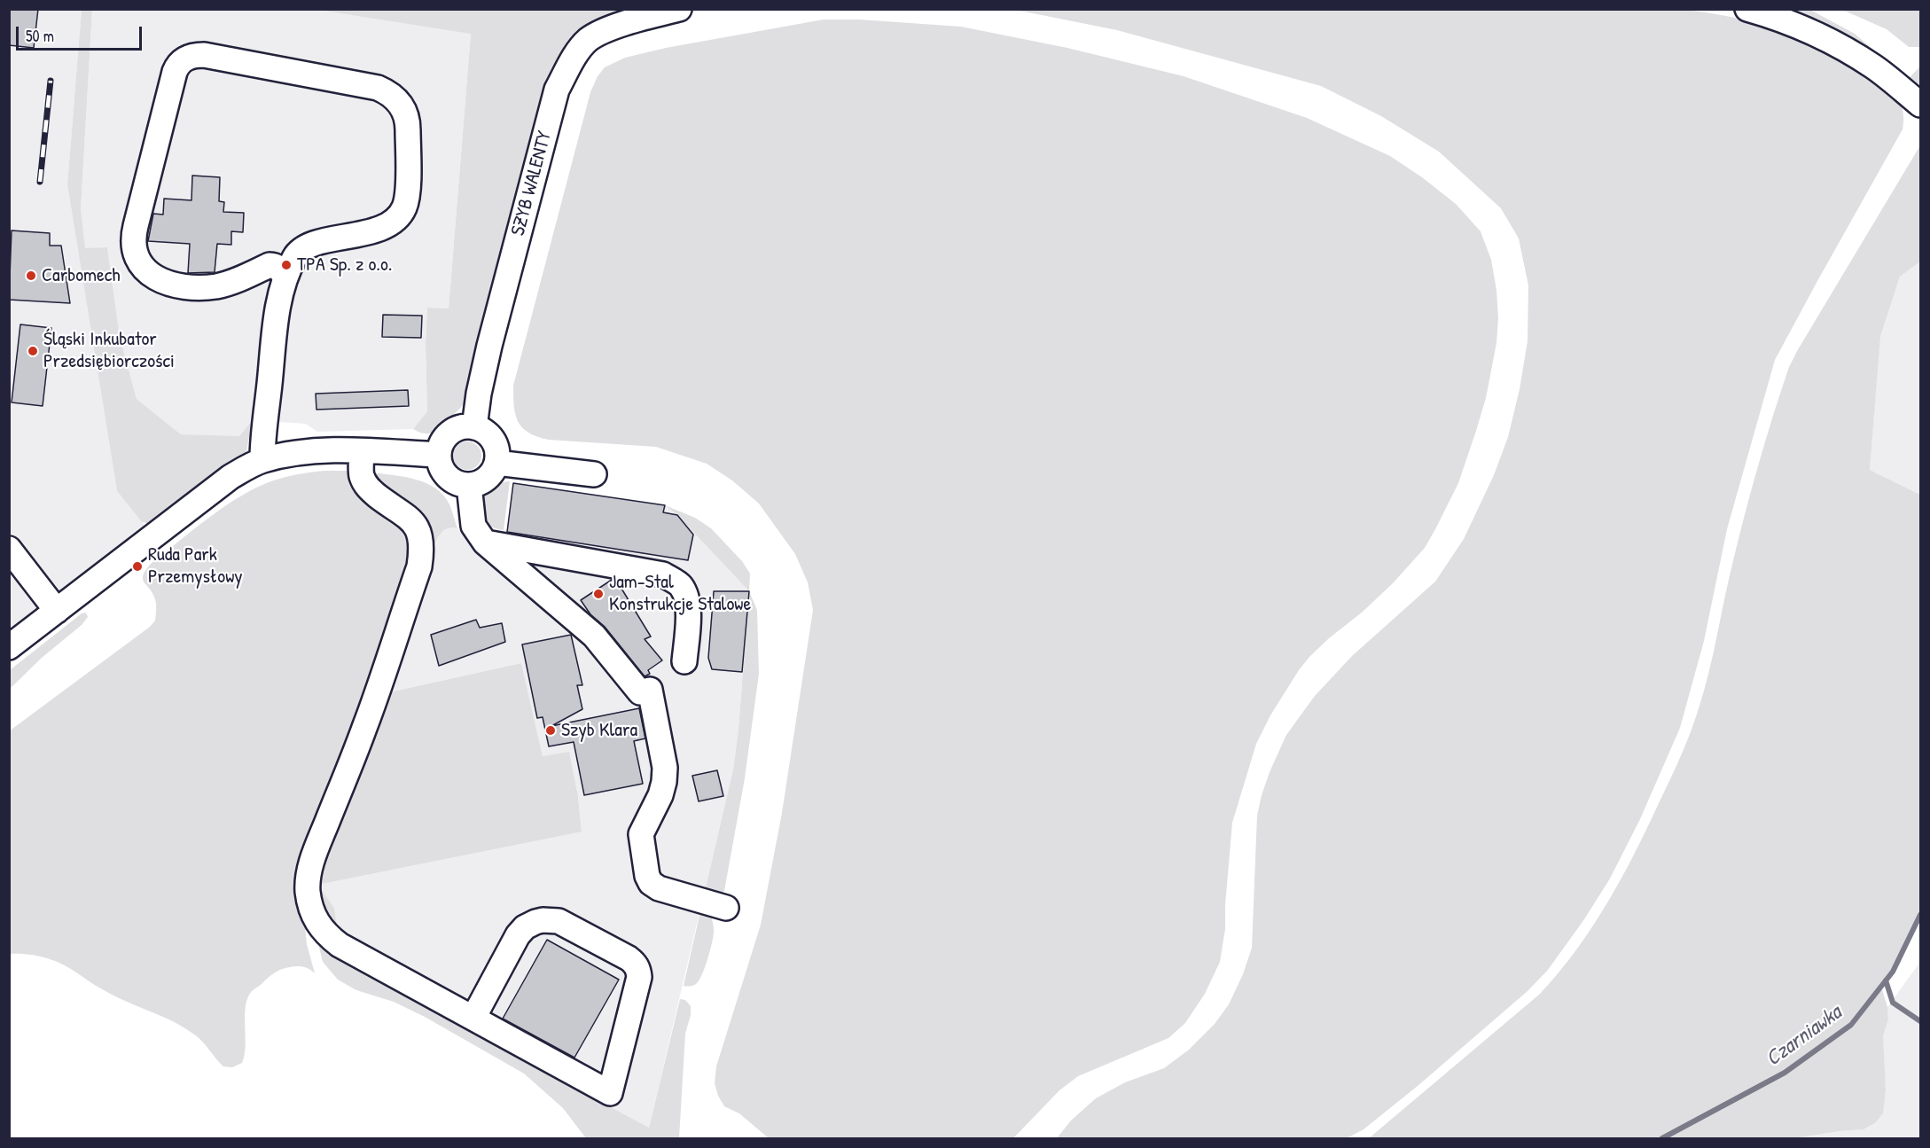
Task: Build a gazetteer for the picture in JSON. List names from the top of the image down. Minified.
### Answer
{"streets":{"street":["SZYB WALENTY"]},"water":["Czarniawka"],"places":["TPA Sp. z o.o.","Carbomech","Śląski Inkubator Przedsiębiorczości","Ruda Park Przemysłowy","Jam-Stal Konstrukcje Stalowe","Szyb Klara"],"scale_bar":"50 m"}
